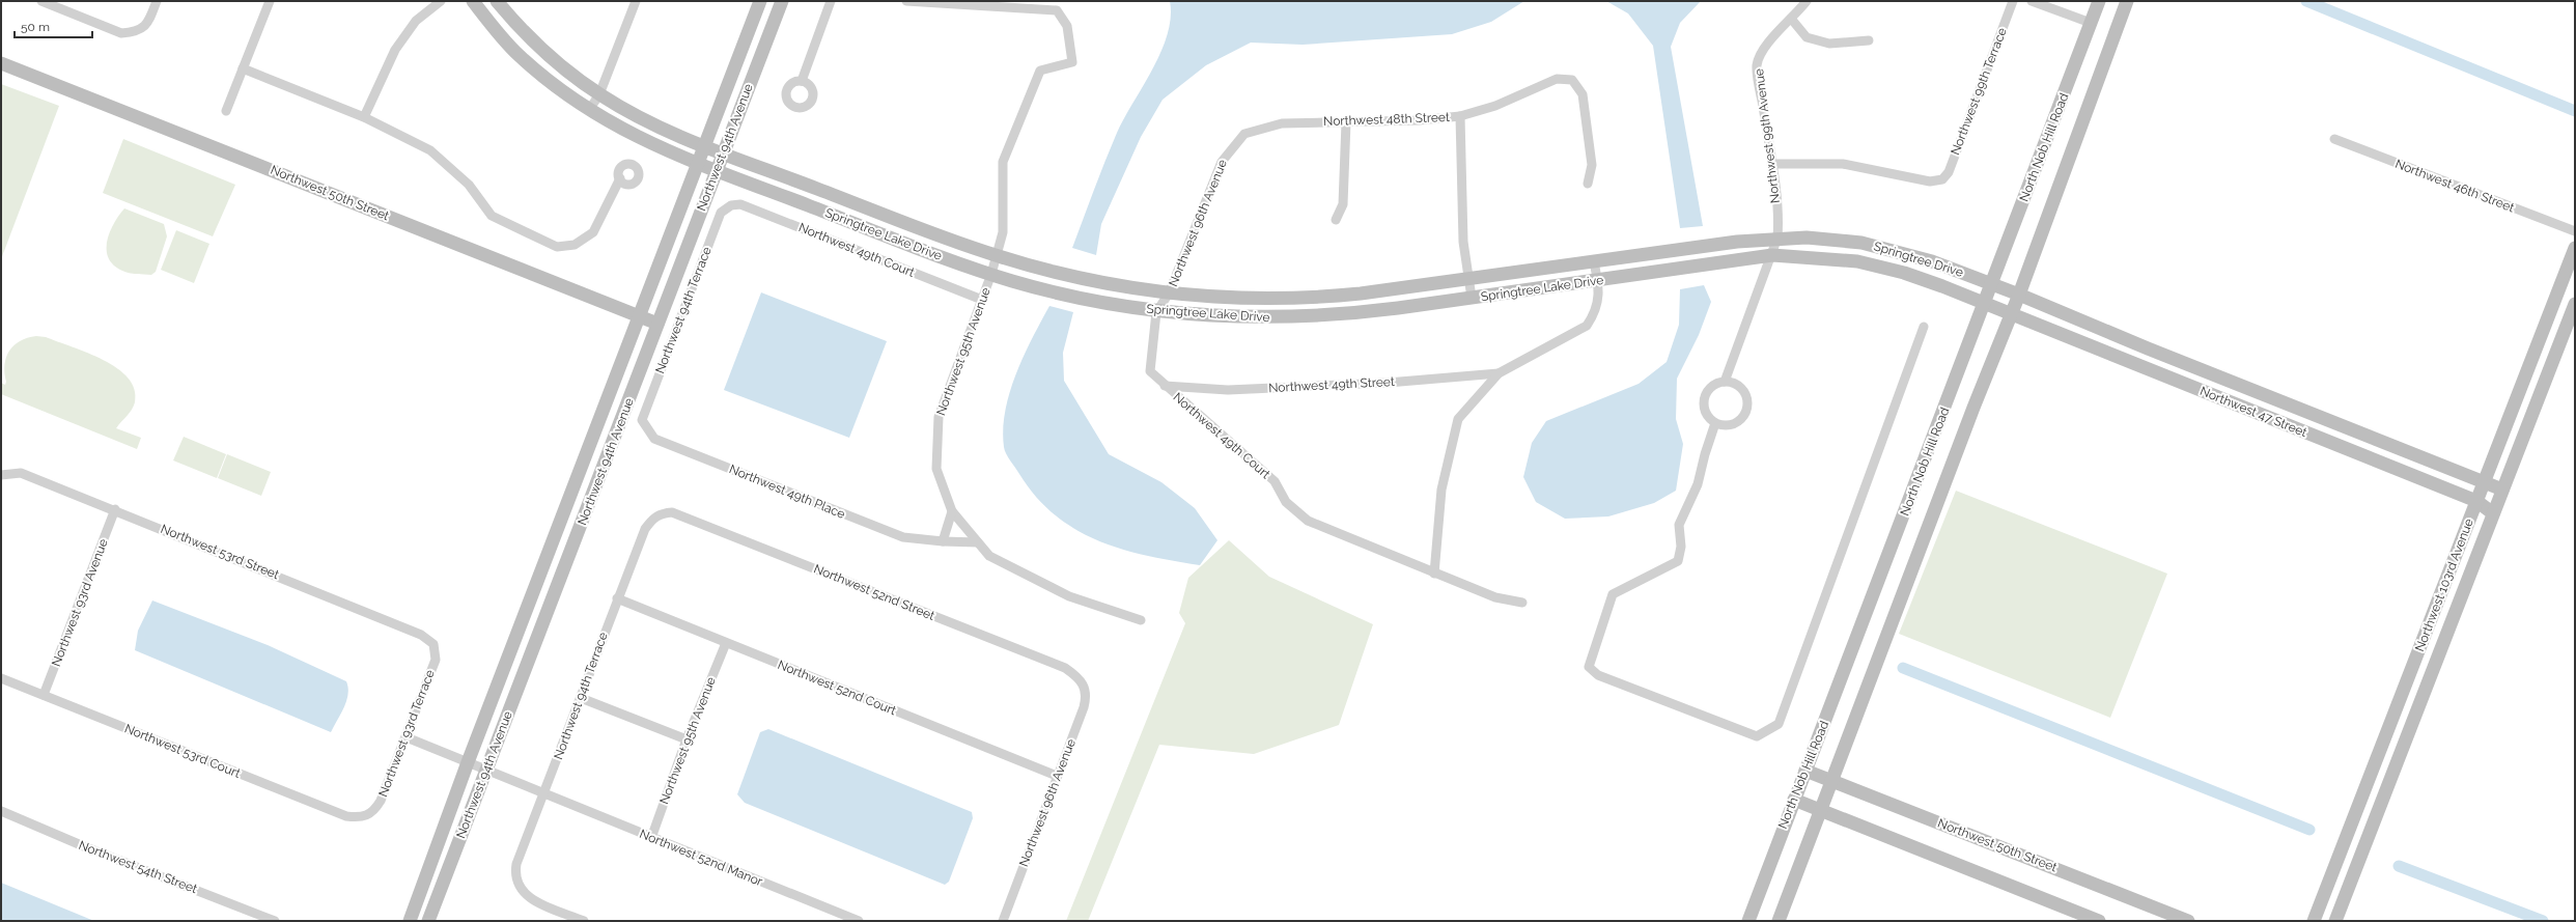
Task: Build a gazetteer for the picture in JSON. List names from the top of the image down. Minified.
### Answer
{"streets":{"street":["Northwest 99th Terrace","Northwest 48th Street","Northwest 99th Avenue","Northwest 94th Avenue","North Nob Hill Road","Northwest 46th Street","Northwest 50th Street","Northwest 96th Avenue","Springtree Lake Drive","Northwest 49th Court","Springtree Drive","Northwest 94th Terrace","Northwest 95th Avenue","Northwest 49th Street","Northwest 47 Street","Northwest 49th Place","Northwest 53rd Street","Northwest 103rd Avenue","Northwest 52nd Street","Northwest 93rd Avenue","Northwest 52nd Court","Northwest 93rd Terrace","Northwest 53rd Court","Northwest 52nd Manor","Northwest 54th Street"]},"crossings":[["Northwest 99th Terrace","Northwest 99th Avenue"],["Northwest 48th Street","Northwest 96th Avenue"],["Northwest 99th Avenue","Springtree Lake Drive"],["Northwest 99th Avenue","Springtree Drive"],["Northwest 94th Avenue","Northwest 50th Street"],["Northwest 94th Avenue","Springtree Lake Drive"],["Northwest 94th Avenue","Northwest 52nd Manor"],["North Nob Hill Road","Northwest 50th Street"],["North Nob Hill Road","Springtree Lake Drive"],["North Nob Hill Road","Springtree Drive"],["Northwest 96th Avenue","Springtree Lake Drive"],["Northwest 96th Avenue","Northwest 49th Court"],["Northwest 96th Avenue","Northwest 52nd Street"],["Northwest 96th Avenue","Northwest 52nd Court"],["Springtree Lake Drive","Northwest 49th Court"],["Springtree Lake Drive","Springtree Drive"],["Springtree Lake Drive","Northwest 95th Avenue"],["Springtree Lake Drive","Northwest 47 Street"],["Northwest 49th Court","Northwest 94th Terrace"],["Northwest 49th Court","Northwest 95th Avenue"],["Northwest 49th Court","Northwest 49th Street"],["Springtree Drive","Northwest 47 Street"],["Northwest 94th Terrace","Northwest 49th Place"],["Northwest 94th Terrace","Northwest 52nd Street"],["Northwest 94th Terrace","Northwest 52nd Court"],["Northwest 94th Terrace","Northwest 52nd Manor"],["Northwest 95th Avenue","Northwest 49th Place"],["Northwest 95th Avenue","Northwest 52nd Court"],["Northwest 95th Avenue","Northwest 52nd Manor"],["Northwest 47 Street","Northwest 103rd Avenue"],["Northwest 53rd Street","Northwest 93rd Avenue"],["Northwest 53rd Street","Northwest 93rd Terrace"],["Northwest 93rd Avenue","Northwest 53rd Court"],["Northwest 93rd Terrace","Northwest 53rd Court"],["Northwest 93rd Terrace","Northwest 52nd Manor"]],"scale_bar":"50 m"}
